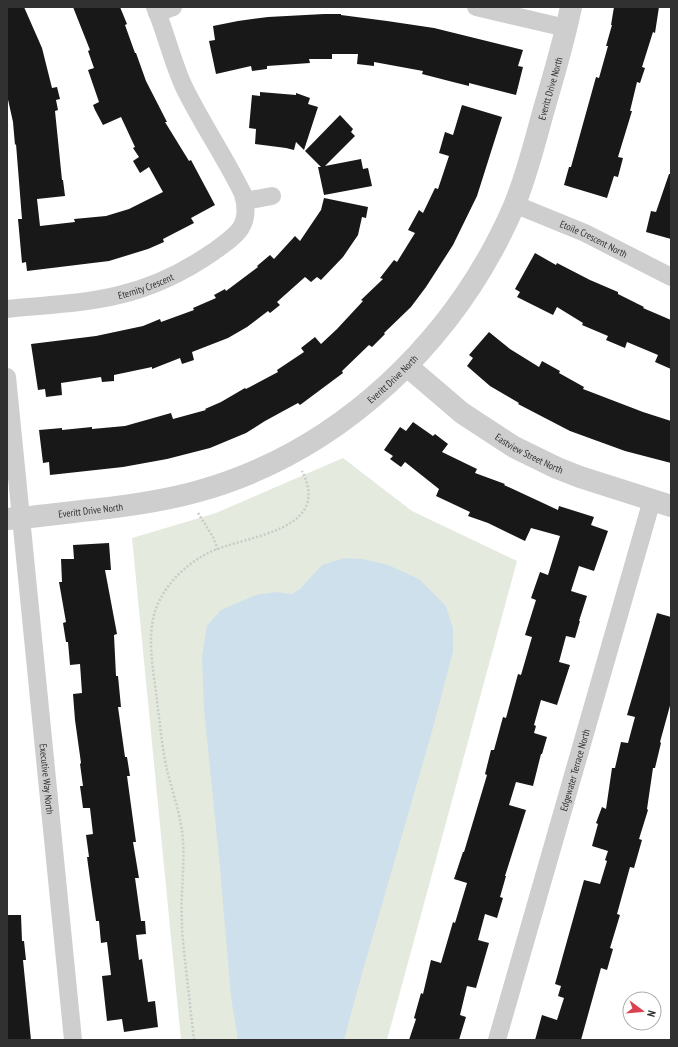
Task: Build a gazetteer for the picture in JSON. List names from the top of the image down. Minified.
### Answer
{"streets":{"street":["Everitt Drive North","Etoile Crescent North","Eternity Crescent","Eastview Street North","Edgewater Terrace North","Executive Way North"]},"crossings":[["Everitt Drive North","Etoile Crescent North"],["Everitt Drive North","Eastview Street North"],["Everitt Drive North","Executive Way North"],["Eastview Street North","Edgewater Terrace North"]],"north":"right"}
